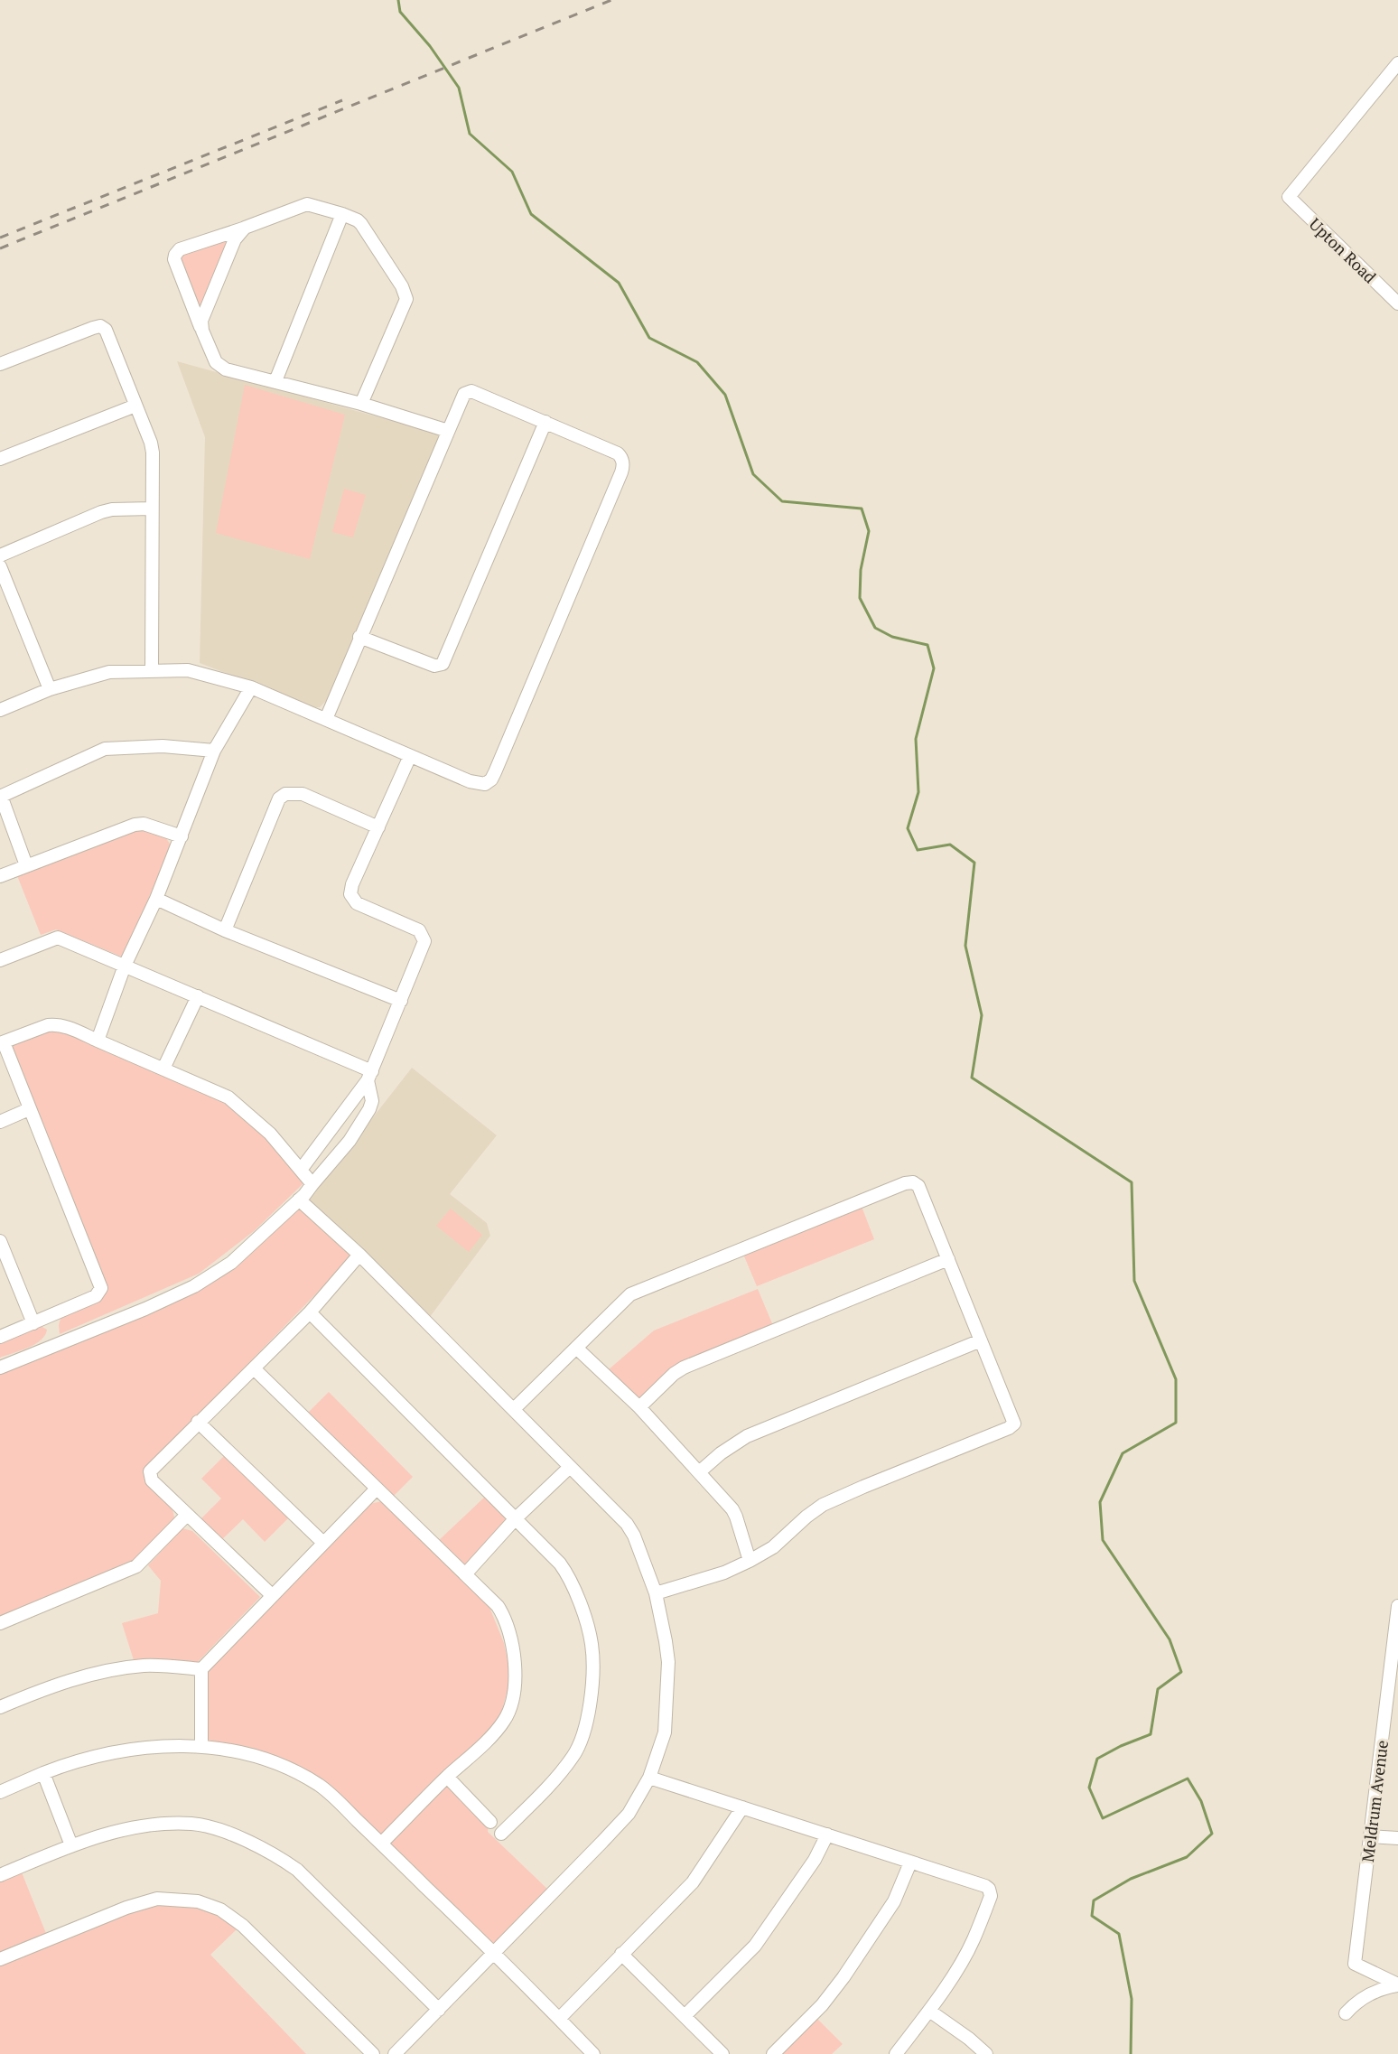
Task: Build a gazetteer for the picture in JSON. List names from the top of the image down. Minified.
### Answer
{"streets":{"street":["Upton Road","Meldrum Avenue"]}}
